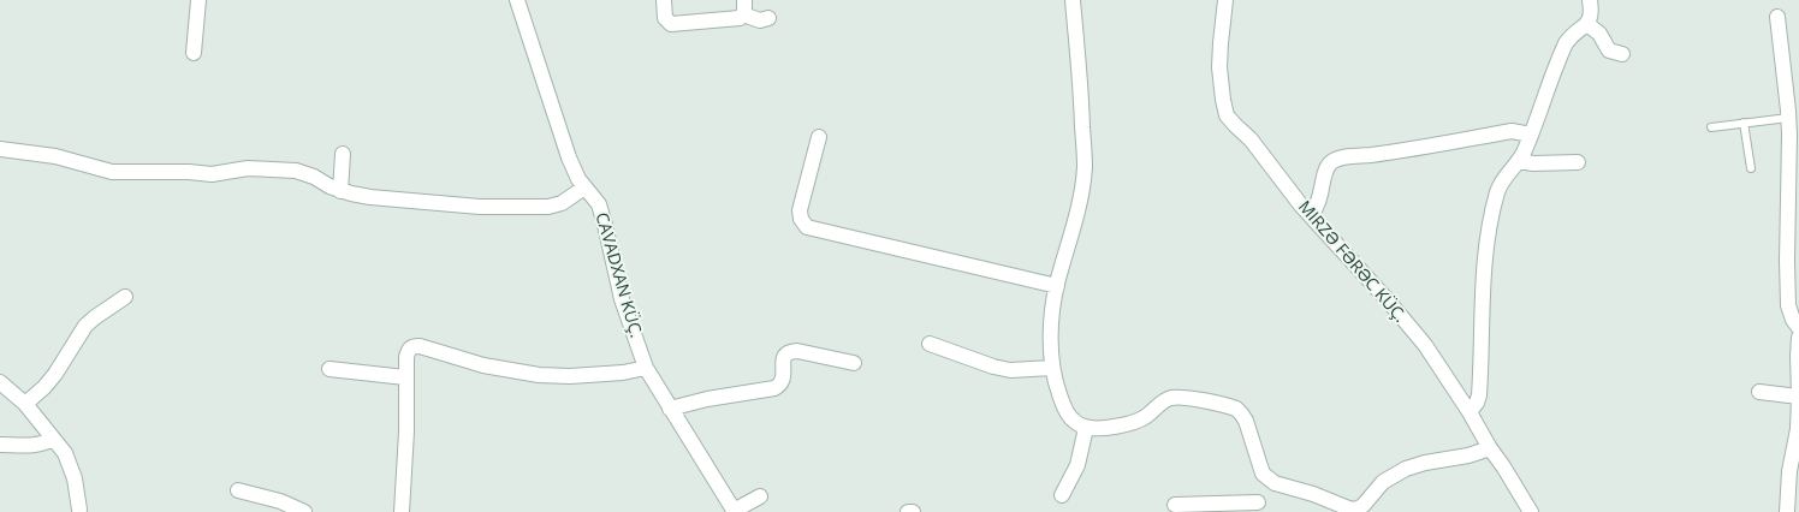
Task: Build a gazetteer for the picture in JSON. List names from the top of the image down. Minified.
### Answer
{"streets":{"street":["MIRZƏ FƏRƏC KÜÇ.","CAVADXAN KÜÇ."]}}
